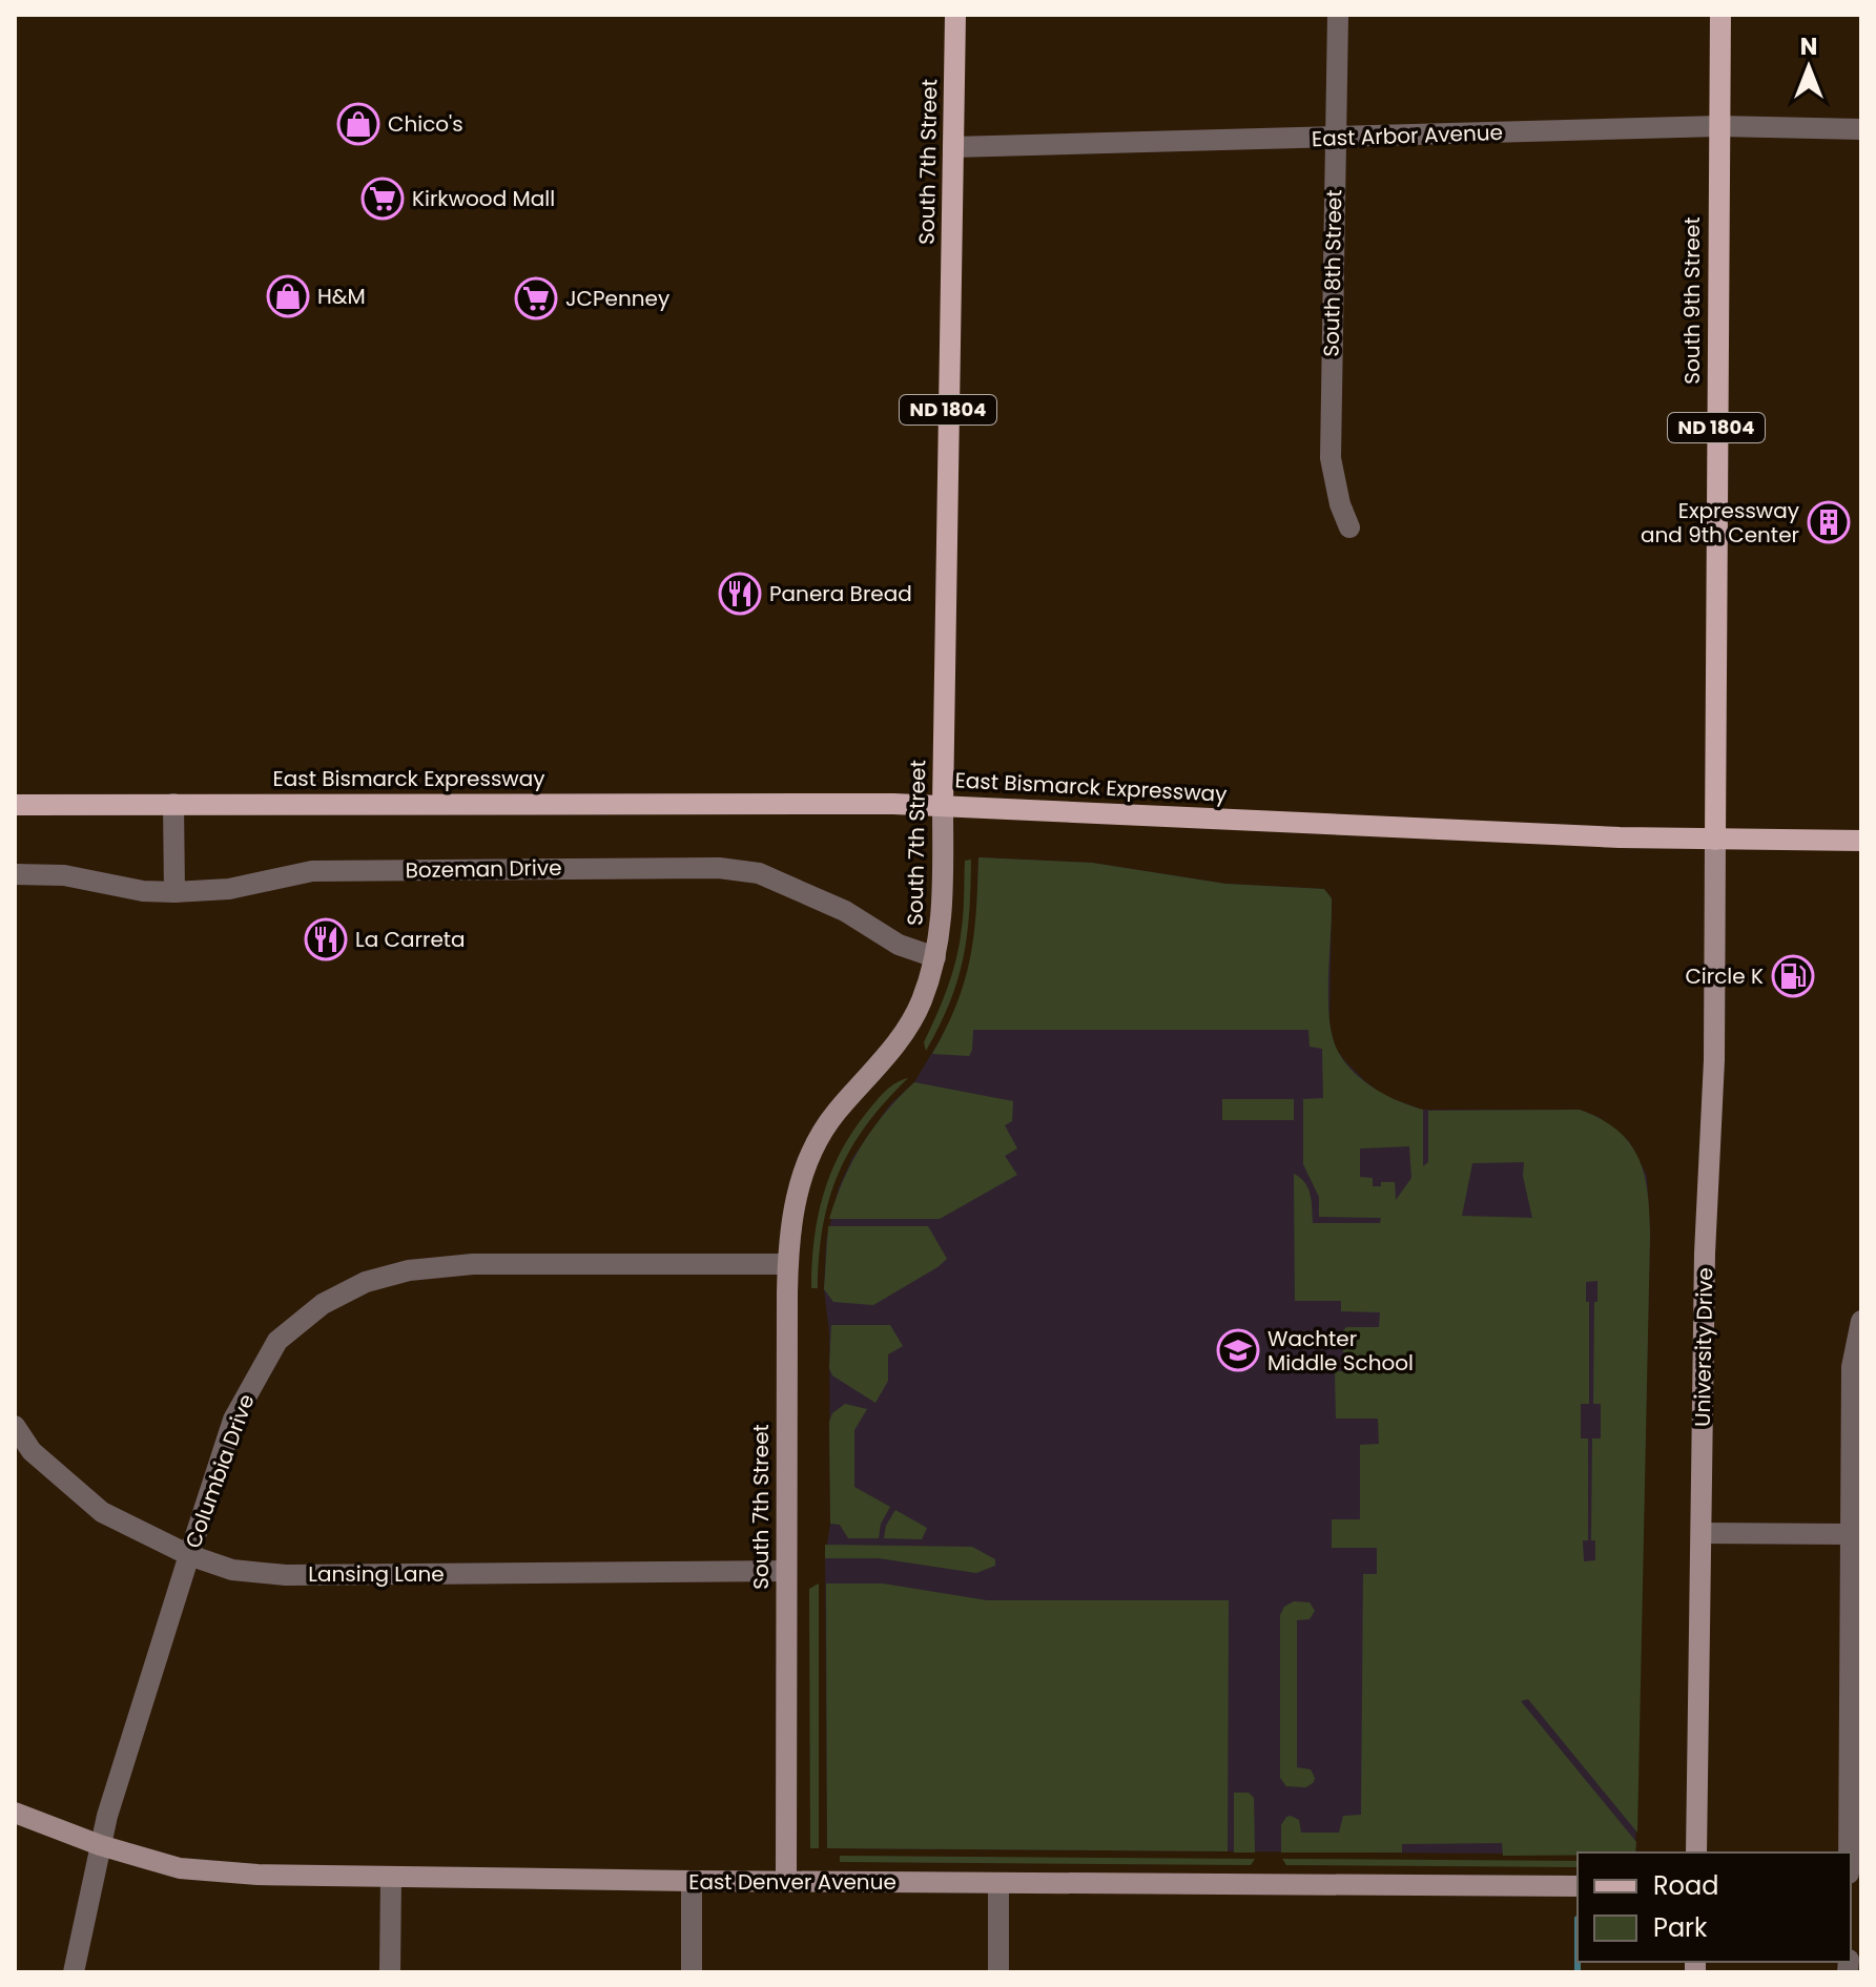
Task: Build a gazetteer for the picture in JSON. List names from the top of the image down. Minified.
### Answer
{"streets":{"main road":["South 7th Street","South 9th Street","ND 1804","East Bismarck Expressway"],"street":["East Arbor Avenue","South 8th Street","Bozeman Drive","University Drive","Columbia Drive","Lansing Lane","East Denver Avenue"]},"crossings":[["East Arbor Avenue","South 7th Street"],["East Arbor Avenue","South 8th Street"],["East Arbor Avenue","South 9th Street"],["South 7th Street","East Bismarck Expressway"],["South 7th Street","Bozeman Drive"],["South 7th Street","Columbia Drive"],["South 7th Street","Lansing Lane"],["South 7th Street","East Denver Avenue"],["South 9th Street","East Bismarck Expressway"],["South 9th Street","University Drive"],["East Bismarck Expressway","University Drive"],["Columbia Drive","Lansing Lane"],["Columbia Drive","East Denver Avenue"]],"places":{"shop":["Chico's","H&M"],"supermarket":["Kirkwood Mall","JCPenney"],"building":["Expressway and 9th Center"],"restaurant":["Panera Bread","La Carreta"],"fuel station":["Circle K"],"school or university":["Wachter Middle School"]},"legend":["Road","Park"],"north":"top"}
